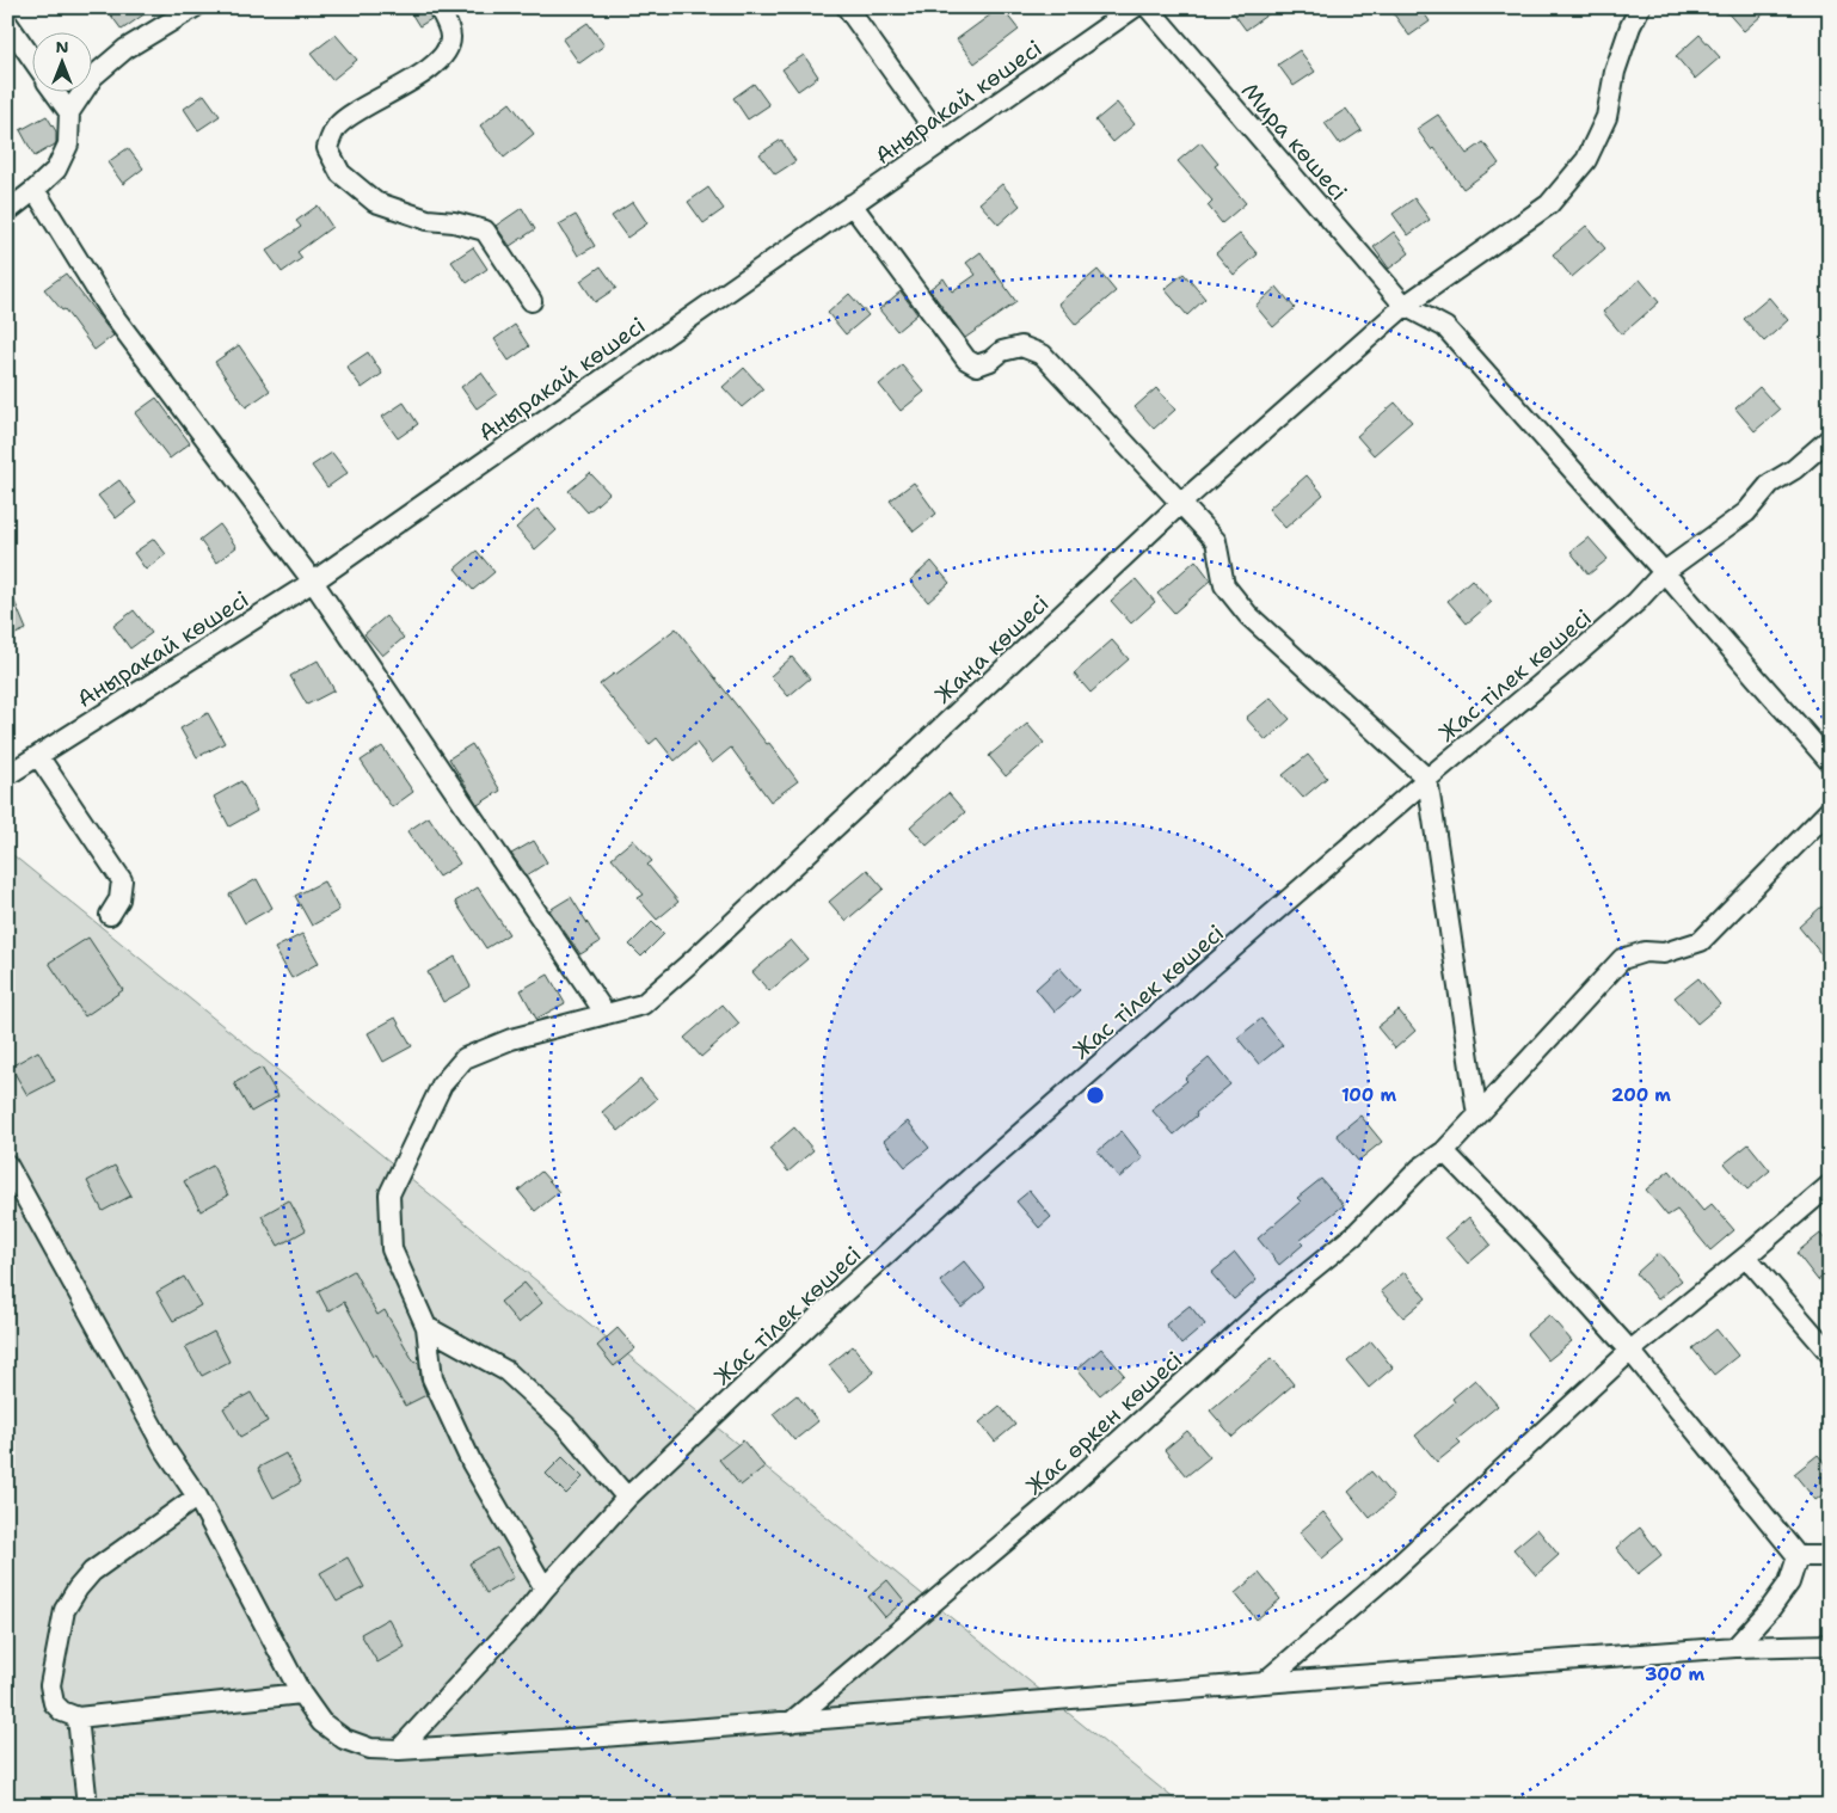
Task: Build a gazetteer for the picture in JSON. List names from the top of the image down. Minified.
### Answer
{"streets":{"street":["Аныракай көшесі","Мира көшесі","Жаңа көшесі","Жас тілек көшесі","Жас өркен көшесі"]},"crossings":[["Мира көшесі","Жаңа көшесі"],["Жаңа көшесі","Жас тілек көшесі"]],"north":"top","rings":["100 m","200 m","300 m"]}
